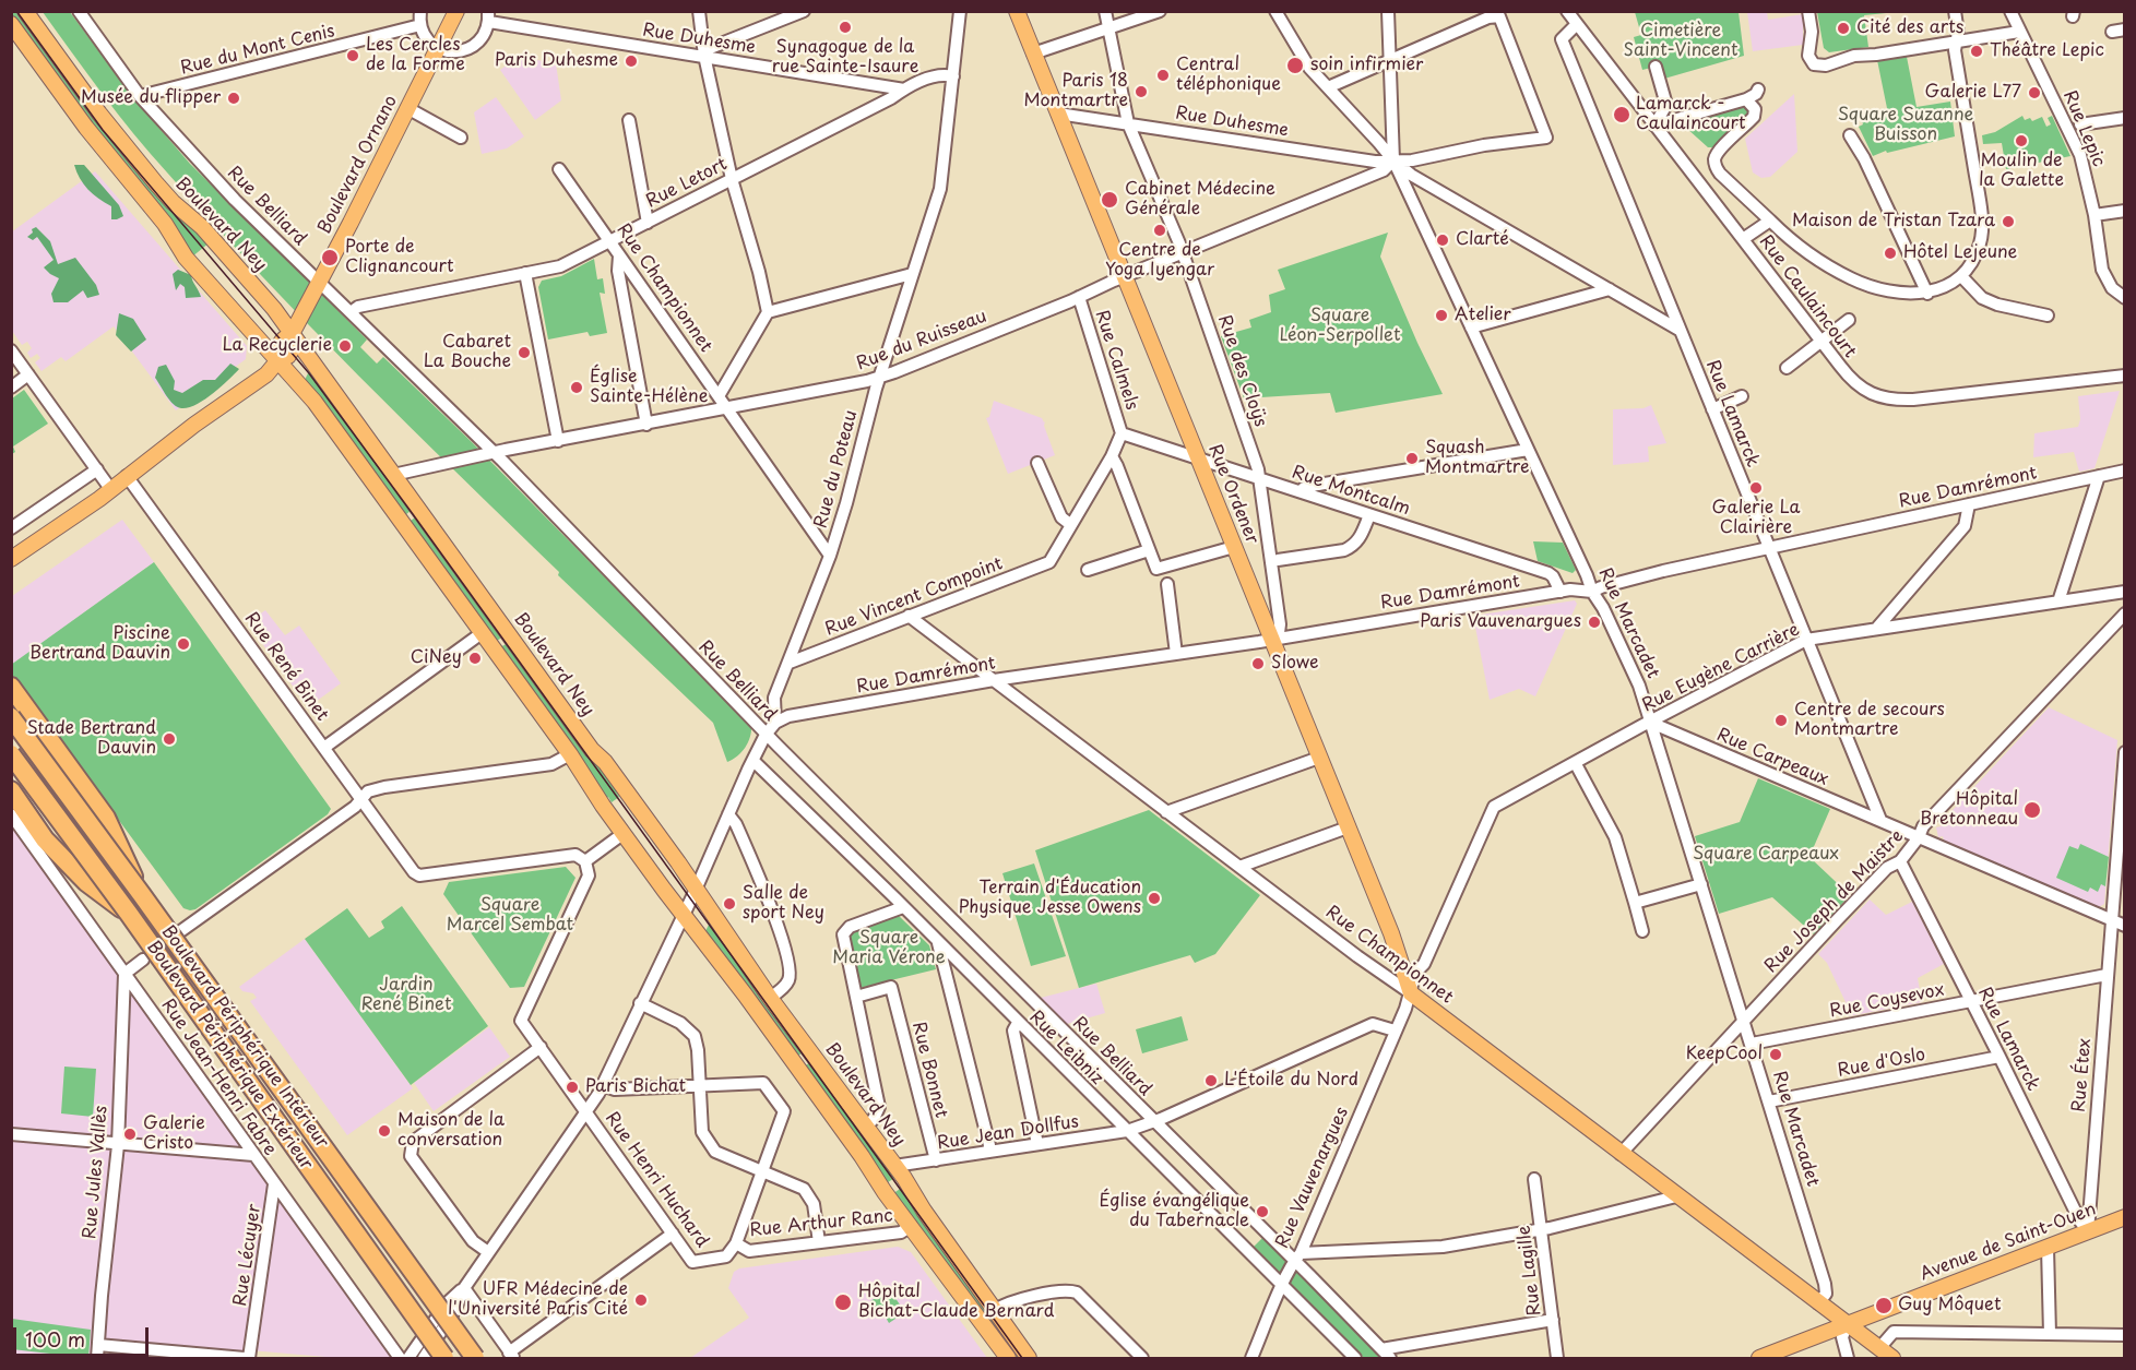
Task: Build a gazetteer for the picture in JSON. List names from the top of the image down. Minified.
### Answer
{"streets":{"highway":["Boulevard Périphérique Intérieur","Boulevard Périphérique Extérieur"],"main road":["Boulevard Ornano","Boulevard Ney","Rue Championnet","Rue Ordener","Avenue de Saint-Ouen"],"street":["Rue Duhesme","Rue du Mont Cenis","Rue Lepic","Rue Letort","Rue Belliard","Rue Caulaincourt","Rue du Ruisseau","Rue Calmels","Rue des Cloÿs","Rue Lamarck","Rue du Poteau","Rue Damrémont","Rue Montcalm","Rue Vincent Compoint","Rue Marcadet","Rue René Binet","Rue Eugène Carrière","Rue Carpeaux","Rue Joseph de Maistre","Rue Coysevox","Rue Leibniz","Rue d'Oslo","Rue Bonnet","Rue Étex","Rue Jean-Henri Fabre","Rue Jean Dollfus","Rue Jules Vallès","Rue Vauvenargues","Rue Henri Huchard","Rue Arthur Ranc","Rue Lécuyer","Rue Lagille"]},"crossings":[["Rue Duhesme","Rue Letort"],["Rue Duhesme","Rue du Ruisseau"],["Rue Duhesme","Rue des Cloÿs"],["Rue Duhesme","Rue Ordener"],["Rue Duhesme","Rue Marcadet"],["Rue du Mont Cenis","Rue Belliard"],["Boulevard Ornano","Rue Belliard"],["Boulevard Ornano","Boulevard Ney"],["Rue Letort","Rue Belliard"],["Rue Letort","Rue Championnet"],["Rue Letort","Rue du Poteau"],["Rue Belliard","Rue du Ruisseau"],["Rue Belliard","Rue Jean Dollfus"],["Rue Belliard","Rue Vauvenargues"],["Boulevard Ney","Rue du Ruisseau"],["Boulevard Ney","Rue Jean Dollfus"],["Rue Championnet","Rue du Ruisseau"],["Rue Championnet","Rue du Poteau"],["Rue Championnet","Rue Damrémont"],["Rue Championnet","Rue Ordener"],["Rue Championnet","Rue Vincent Compoint"],["Rue Championnet","Rue Marcadet"],["Rue Championnet","Rue Joseph de Maistre"],["Rue Championnet","Rue Vauvenargues"],["Rue Championnet","Avenue de Saint-Ouen"],["Rue Caulaincourt","Rue Lamarck"],["Rue du Ruisseau","Rue Calmels"],["Rue du Ruisseau","Rue des Cloÿs"],["Rue du Ruisseau","Rue du Poteau"],["Rue du Ruisseau","Rue Ordener"],["Rue du Ruisseau","Rue Marcadet"],["Rue Calmels","Rue Montcalm"],["Rue des Cloÿs","Rue Damrémont"],["Rue des Cloÿs","Rue Montcalm"],["Rue des Cloÿs","Rue Ordener"],["Rue Lamarck","Rue Damrémont"],["Rue Lamarck","Rue Eugène Carrière"],["Rue Lamarck","Rue Carpeaux"],["Rue Lamarck","Rue Joseph de Maistre"],["Rue Lamarck","Rue Coysevox"],["Rue Lamarck","Rue d'Oslo"],["Rue Lamarck","Rue Étex"],["Rue Lamarck","Avenue de Saint-Ouen"],["Rue du Poteau","Rue Damrémont"],["Rue du Poteau","Rue Vincent Compoint"],["Rue Damrémont","Rue Montcalm"],["Rue Damrémont","Rue Ordener"],["Rue Damrémont","Rue Marcadet"],["Rue Montcalm","Rue Ordener"],["Rue Ordener","Rue Vauvenargues"],["Rue Marcadet","Rue Eugène Carrière"],["Rue Marcadet","Rue Carpeaux"],["Rue Marcadet","Rue Joseph de Maistre"],["Rue Marcadet","Rue Coysevox"],["Rue Marcadet","Rue d'Oslo"],["Rue Eugène Carrière","Rue Carpeaux"],["Rue Eugène Carrière","Rue Vauvenargues"],["Rue Carpeaux","Rue Joseph de Maistre"],["Rue Coysevox","Rue Étex"],["Rue Leibniz","Rue Jean Dollfus"],["Rue Leibniz","Rue Vauvenargues"],["Rue Bonnet","Rue Jean Dollfus"],["Rue Étex","Avenue de Saint-Ouen"],["Rue Jean-Henri Fabre","Rue Jules Vallès"],["Rue Jean-Henri Fabre","Rue Lécuyer"],["Rue Jean Dollfus","Rue Vauvenargues"],["Rue Henri Huchard","Rue Arthur Ranc"]],"parks":["Cimetière Saint-Vincent","Square Suzanne Buisson","Square Léon-Serpollet","Square Carpeaux","Square Marcel Sembat","Square Maria Vérone","Jardin René Binet"],"places":["Synagogue de la rue Sainte-Isaure","Cité des arts","Théâtre Lepic","Les Cercles de la Forme","Paris Duhesme","soin infirmier","Central téléphonique","Paris 18 Montmartre","Galerie L77","Musée du flipper","Lamarck - Caulaincourt","Moulin de la Galette","Cabinet Médecine Générale","Maison de Tristan Tzara","Centre de Yoga Iyengar","Clarté","Hôtel Lejeune","Porte de Clignancourt","Atelier","La Recyclerie","Cabaret La Bouche","Église Sainte-Hélène","Squash Montmartre","Galerie La Clairière","Paris Vauvenargues","Piscine Bertrand Dauvin","CiNey","Slowe","Centre de secours Montmartre","Stade Bertrand Dauvin","Hôpital Bretonneau","Terrain d'Éducation Physique Jesse Owens","Salle de sport Ney","KeepCool","L'Étoile du Nord","Paris Bichat","Maison de la conversation","Galerie Cristo","Église évangélique du Tabernacle","UFR Médecine de l'Université Paris Cité","Hôpital Bichat-Claude Bernard","Guy Môquet"],"scale_bar":"100 m"}
